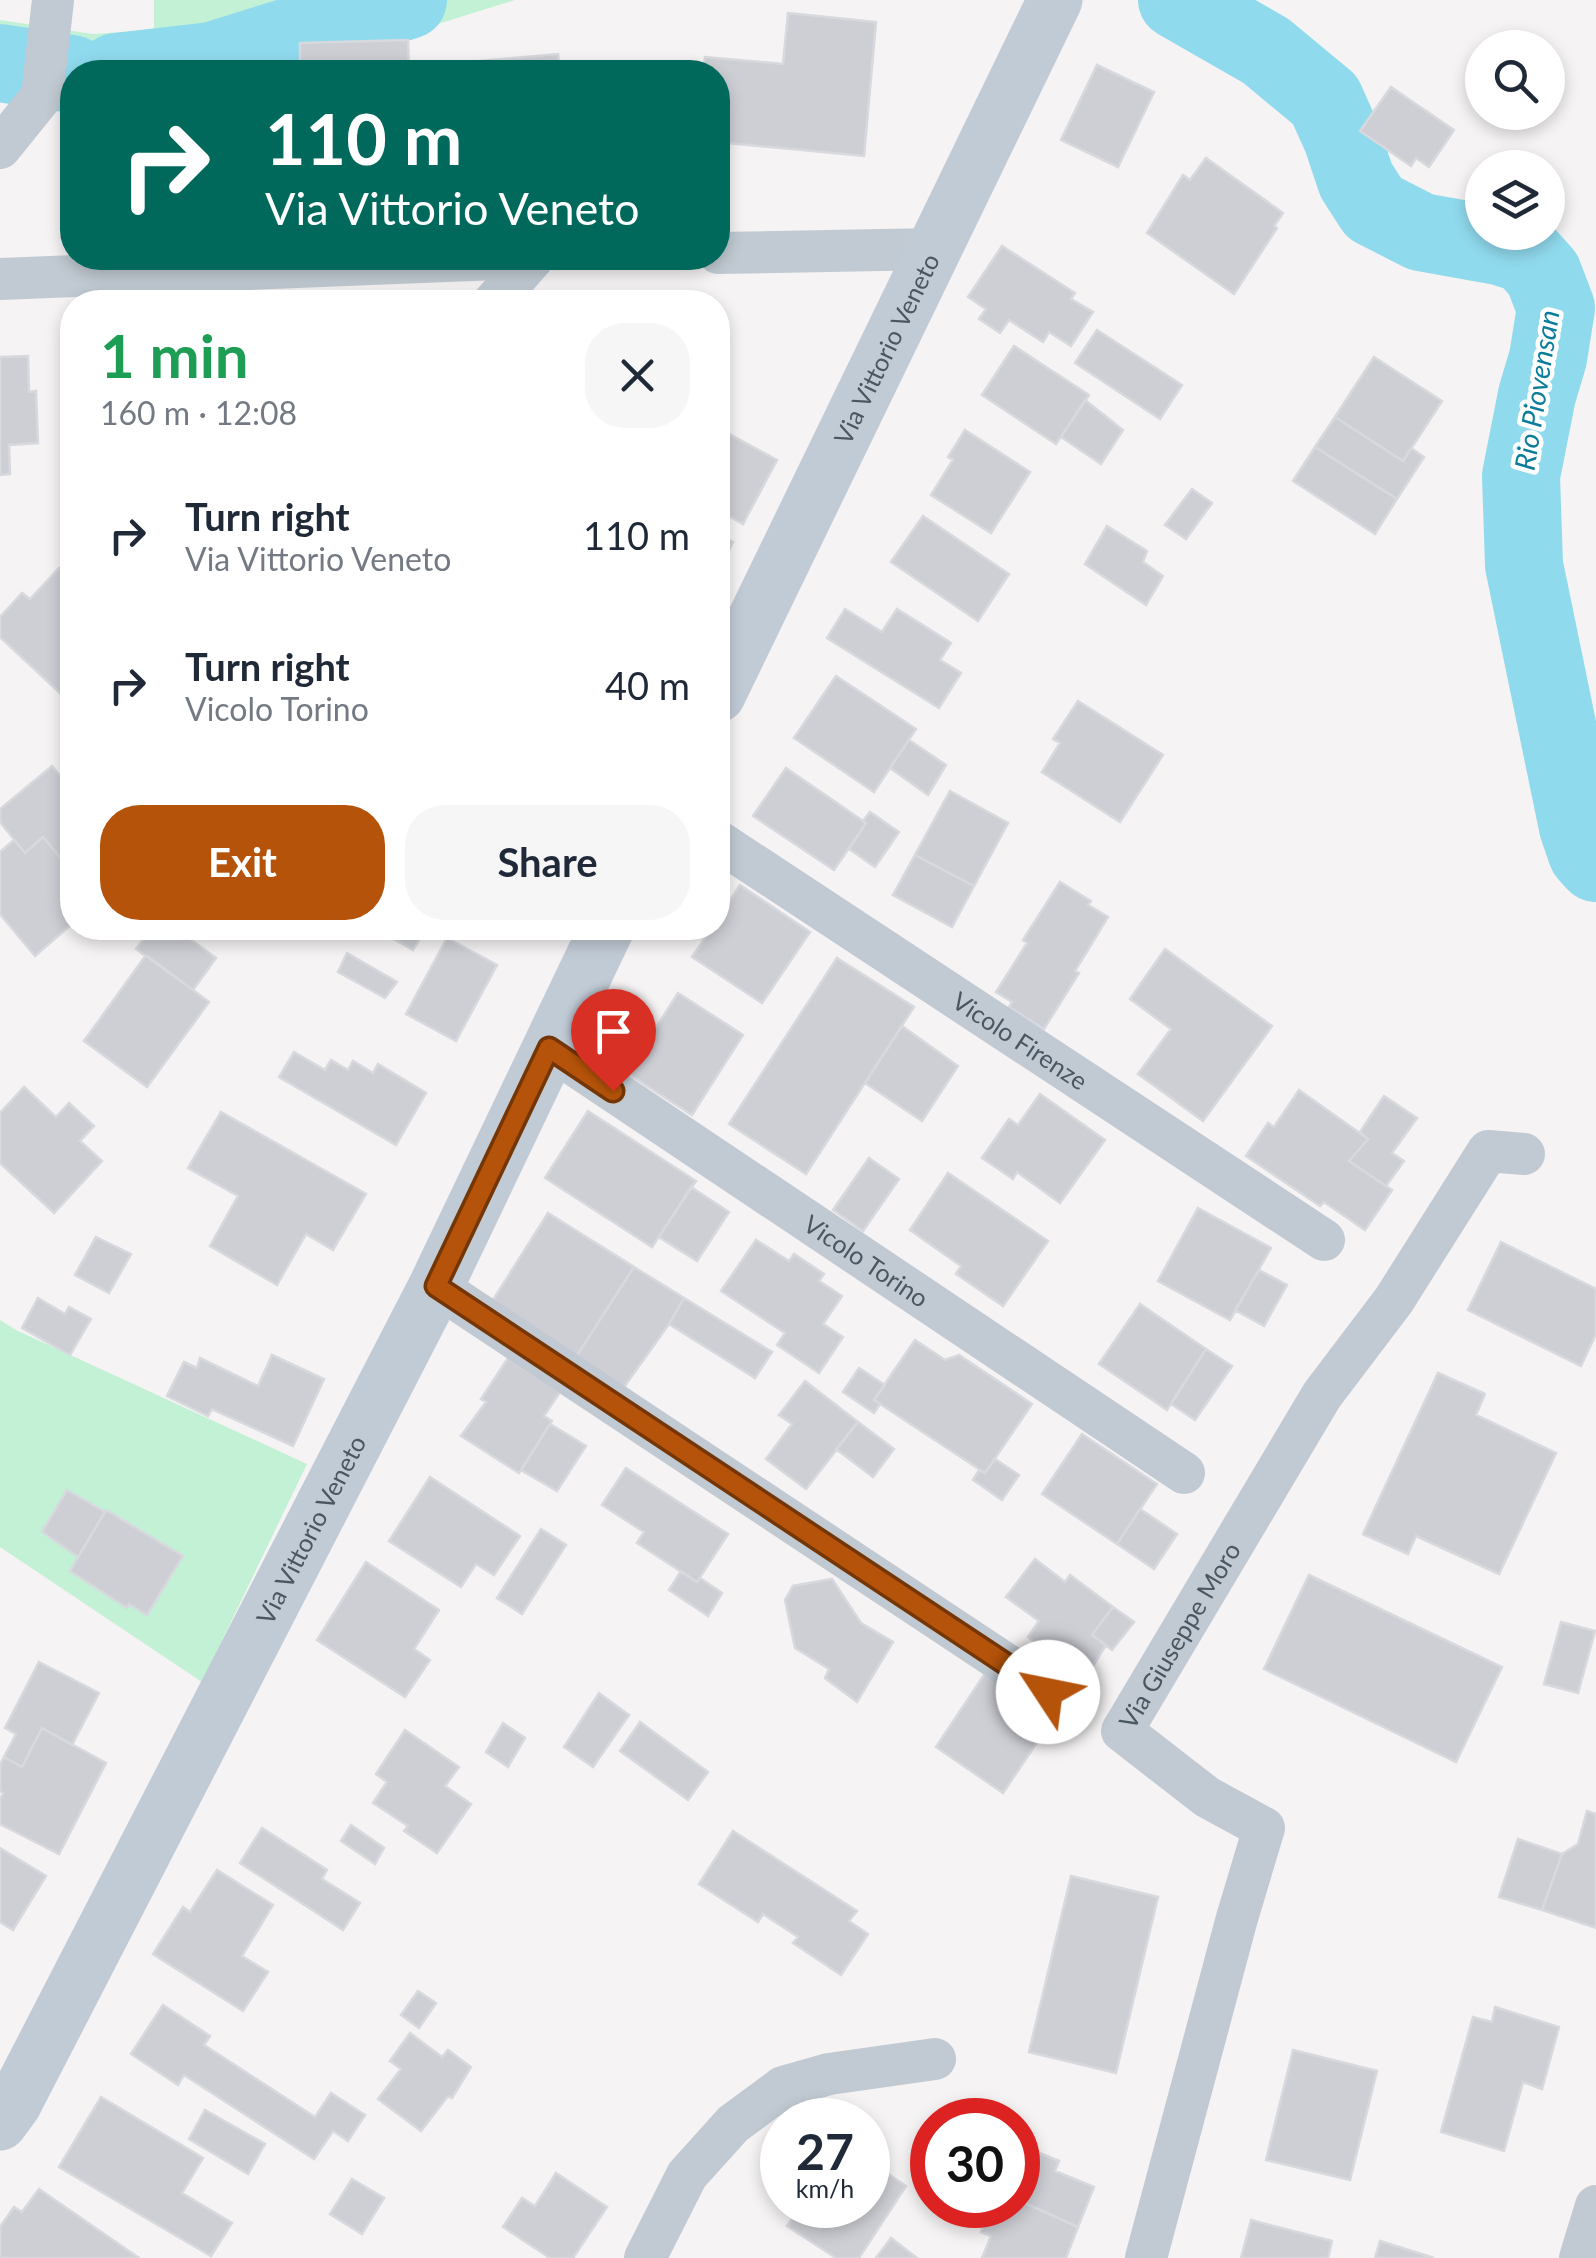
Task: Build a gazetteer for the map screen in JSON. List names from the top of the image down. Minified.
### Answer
{"streets":{"street":["Via Vittorio Veneto","Vicolo Firenze","Vicolo Torino","Via Giuseppe Moro"]},"crossings":[["Via Vittorio Veneto","Vicolo Torino"]],"water":["Rio Piovensan"],"page":{"turn":["110 m","Via Vittorio Veneto"],"heading":["1 min","160 m · 12:08"],"list":[{"name":"Turn right","note":"Via Vittorio Veneto","value":"110 m"},{"name":"Turn right","note":"Vicolo Torino","value":"40 m"}],"buttons":["Exit","Share"],"speed":"27 km/h","limit":"30"}}
